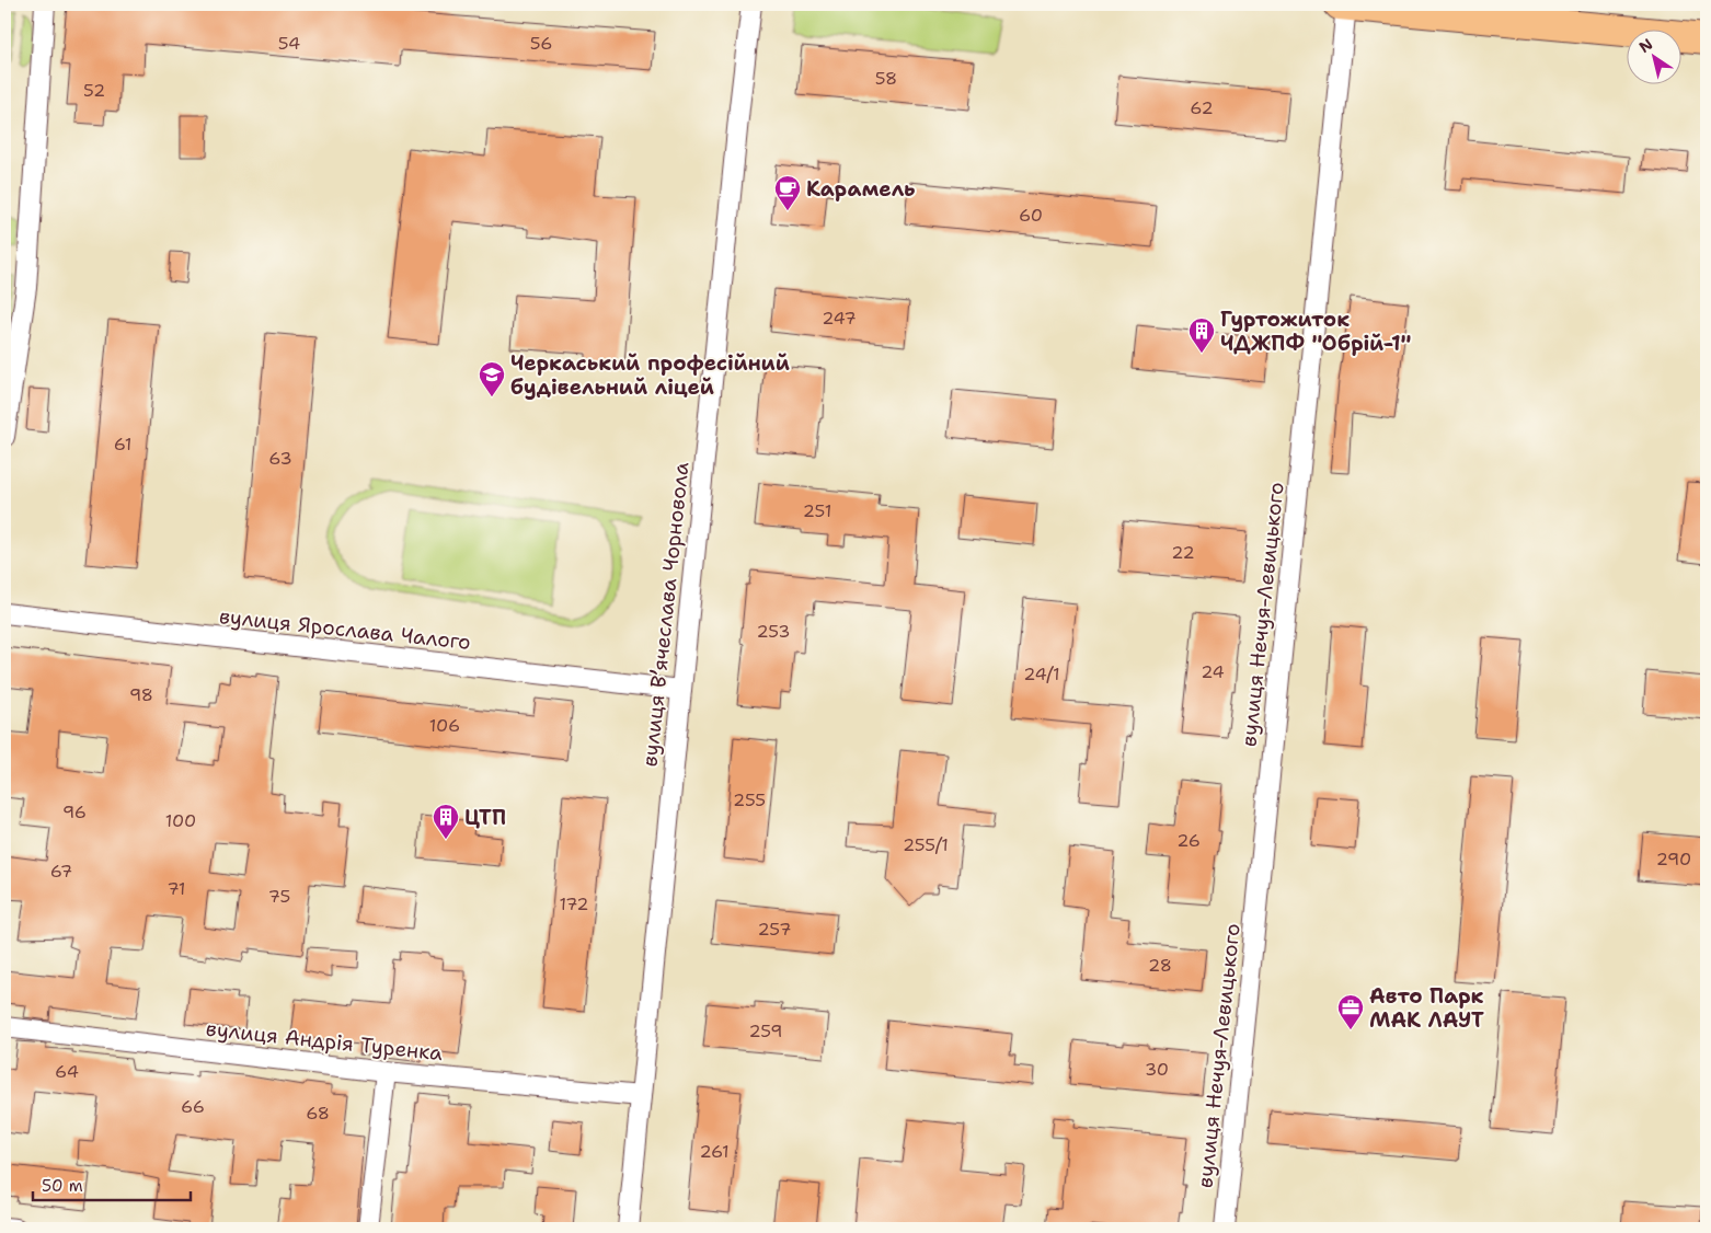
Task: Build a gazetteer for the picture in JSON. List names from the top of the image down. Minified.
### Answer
{"streets":{"street":["вулиця Вʼячеслава Чорновола","вулиця Нечуя-Левицького","вулиця Ярослава Чалого","вулиця Андрія Туренка"]},"crossings":[["вулиця Вʼячеслава Чорновола","вулиця Ярослава Чалого"],["вулиця Вʼячеслава Чорновола","вулиця Андрія Туренка"]],"places":{"cafe":["Карамель"],"building":["Гуртожиток ЧДЖПФ \"Обрій-1\"","ЦТП"],"school or university":["Черкаський професійний будівельний ліцей"],"office":["Авто Парк МАК ЛАУТ"]},"house_numbers":["54","56","58","52","62","60","247","61","63","251","22","253","24","24/1","98","106","255","96","100","26","255/1","290","67","71","75","172","257","28","259","30","64","66","68","261"],"scale_bar":"50 m","north":"top left"}
